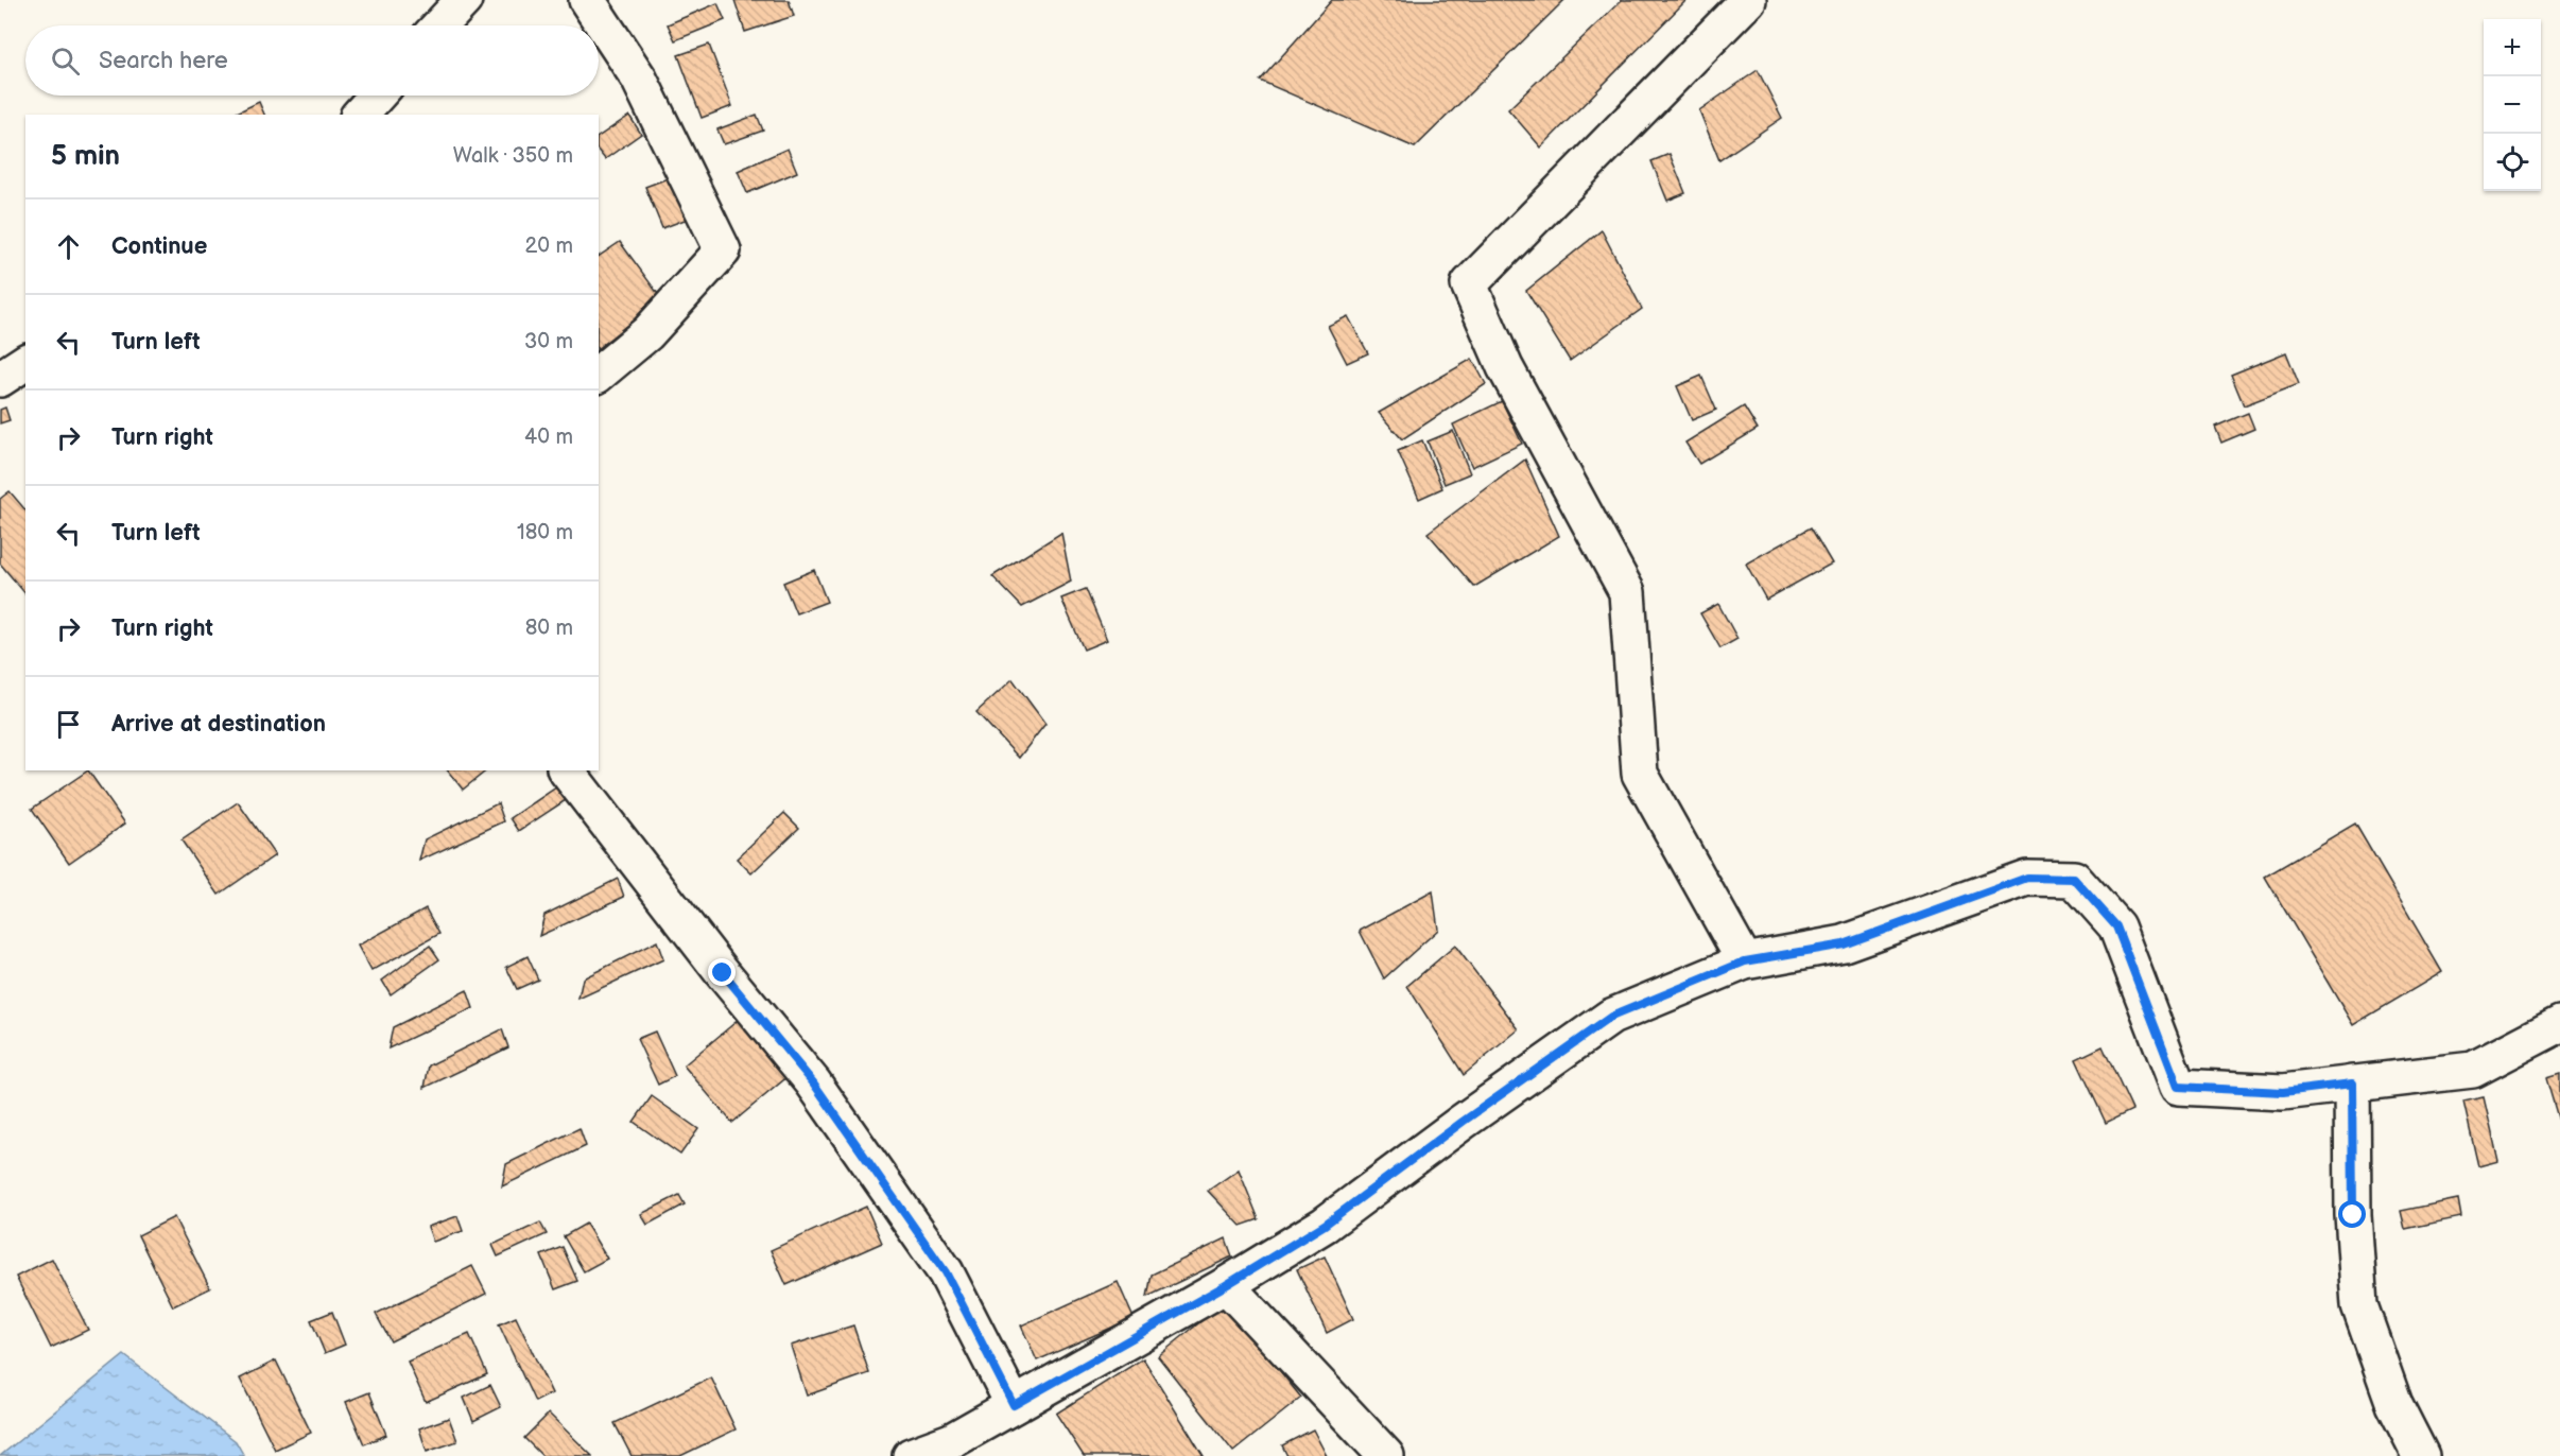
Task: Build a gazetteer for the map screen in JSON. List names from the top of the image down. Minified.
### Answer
{"page":{"map_buttons":["+","−"],"search":"Search here","heading":["5 min","Walk · 350 m"],"list":[["Continue","20 m"],["Turn left","30 m"],["Turn right","40 m"],["Turn left","180 m"],["Turn right","80 m"],"Arrive at destination"]}}
